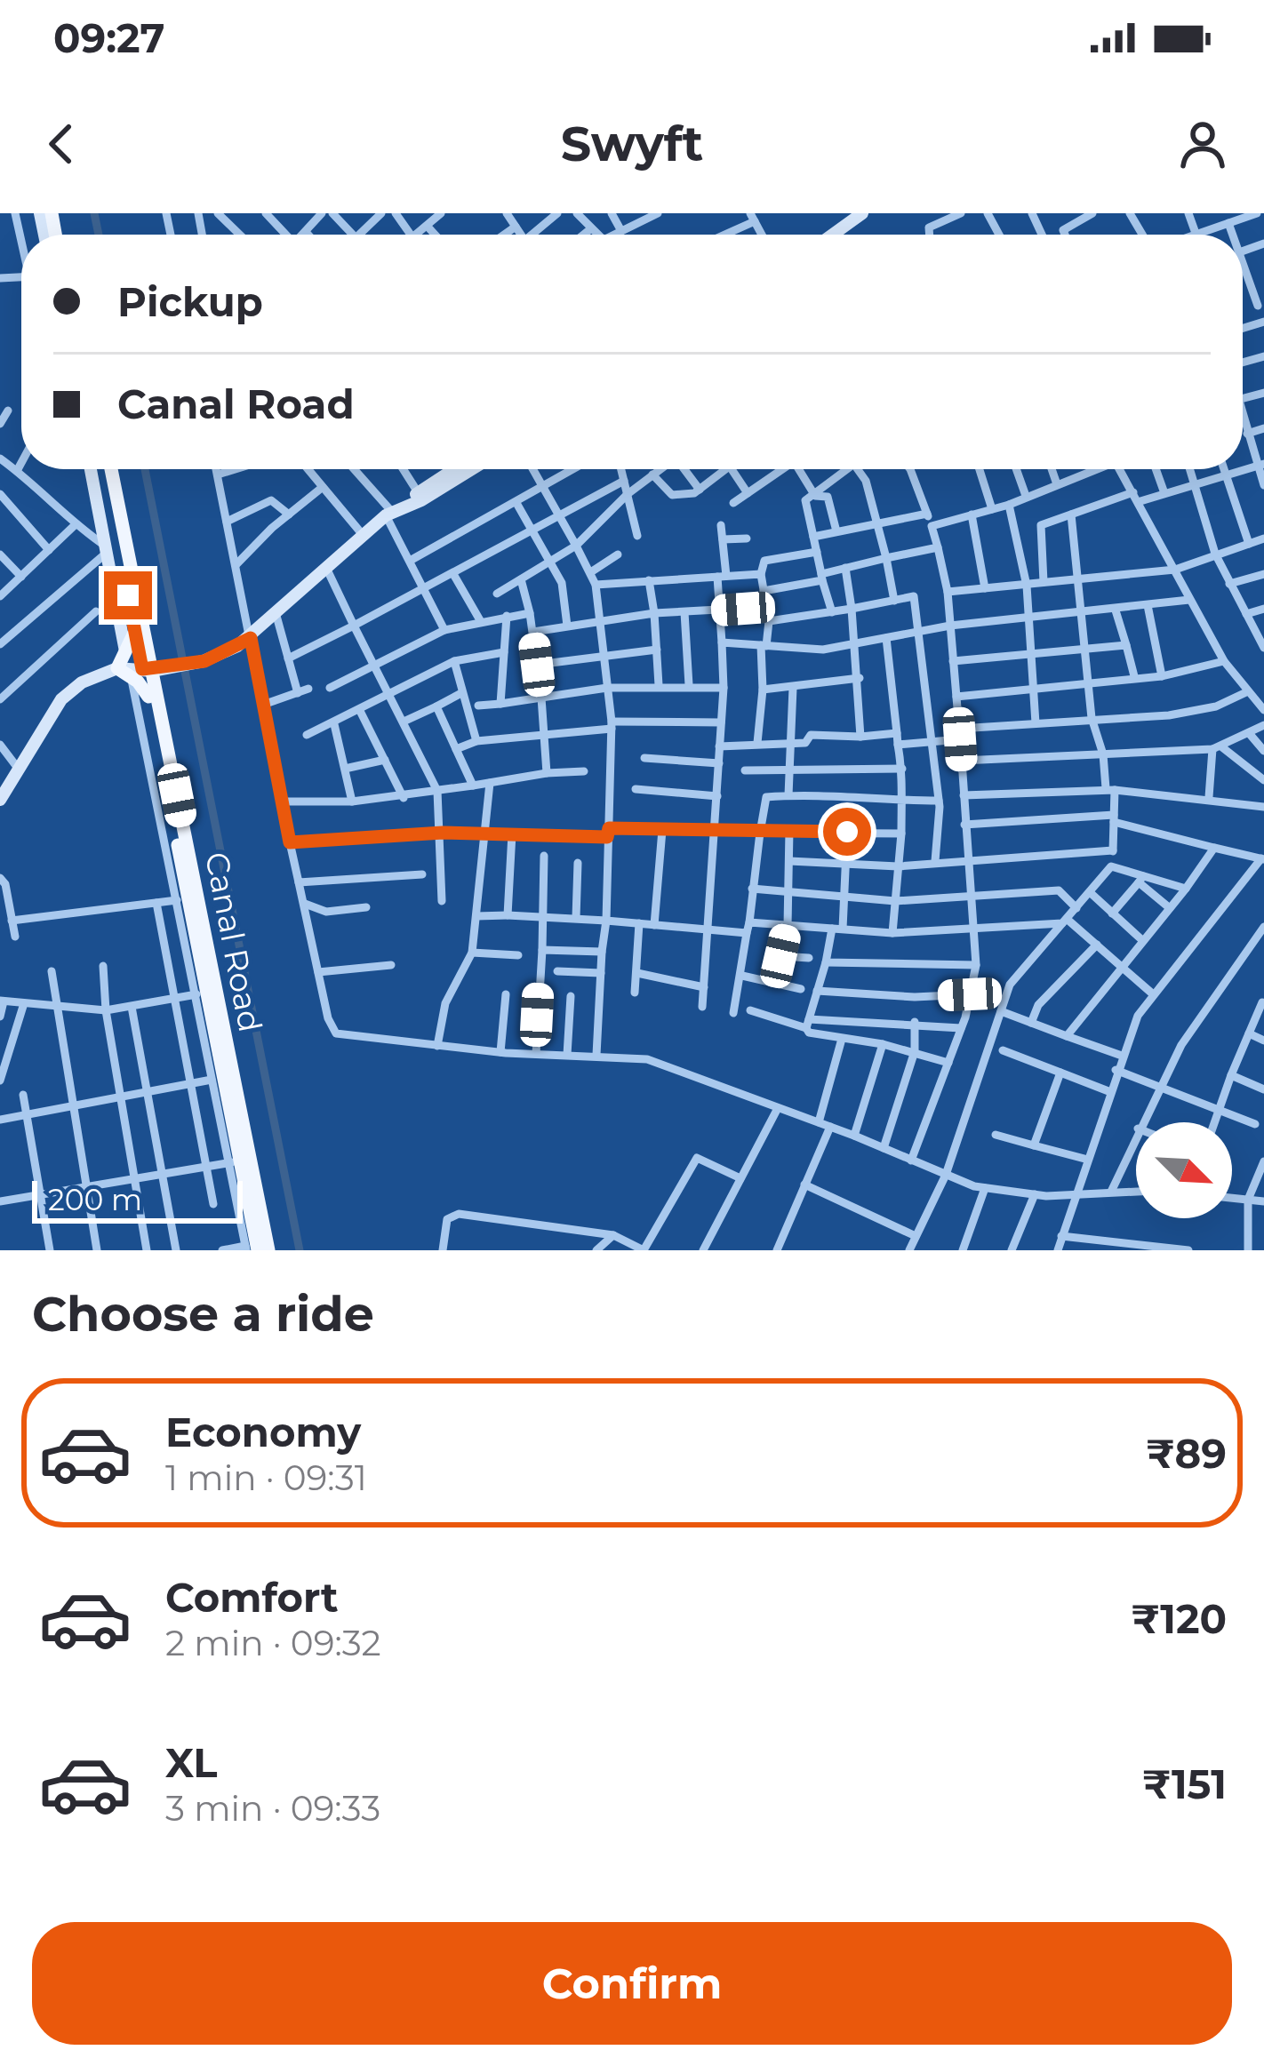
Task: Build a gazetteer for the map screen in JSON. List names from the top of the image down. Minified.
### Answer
{"streets":{"main road":["Canal Road"]},"scale_bar":"200 m","north":"bottom right","page":{"status":"09:27","header":"Swyft","banner":["Pickup","Canal Road"],"scale":"200 m","heading":"Choose a ride","list":[{"name":"Economy","note":"1 min · 09:31","value":"₹89"},{"name":"Comfort","note":"2 min · 09:32","value":"₹120"},{"name":"XL","note":"3 min · 09:33","value":"₹151"}],"buttons":"Confirm"}}
